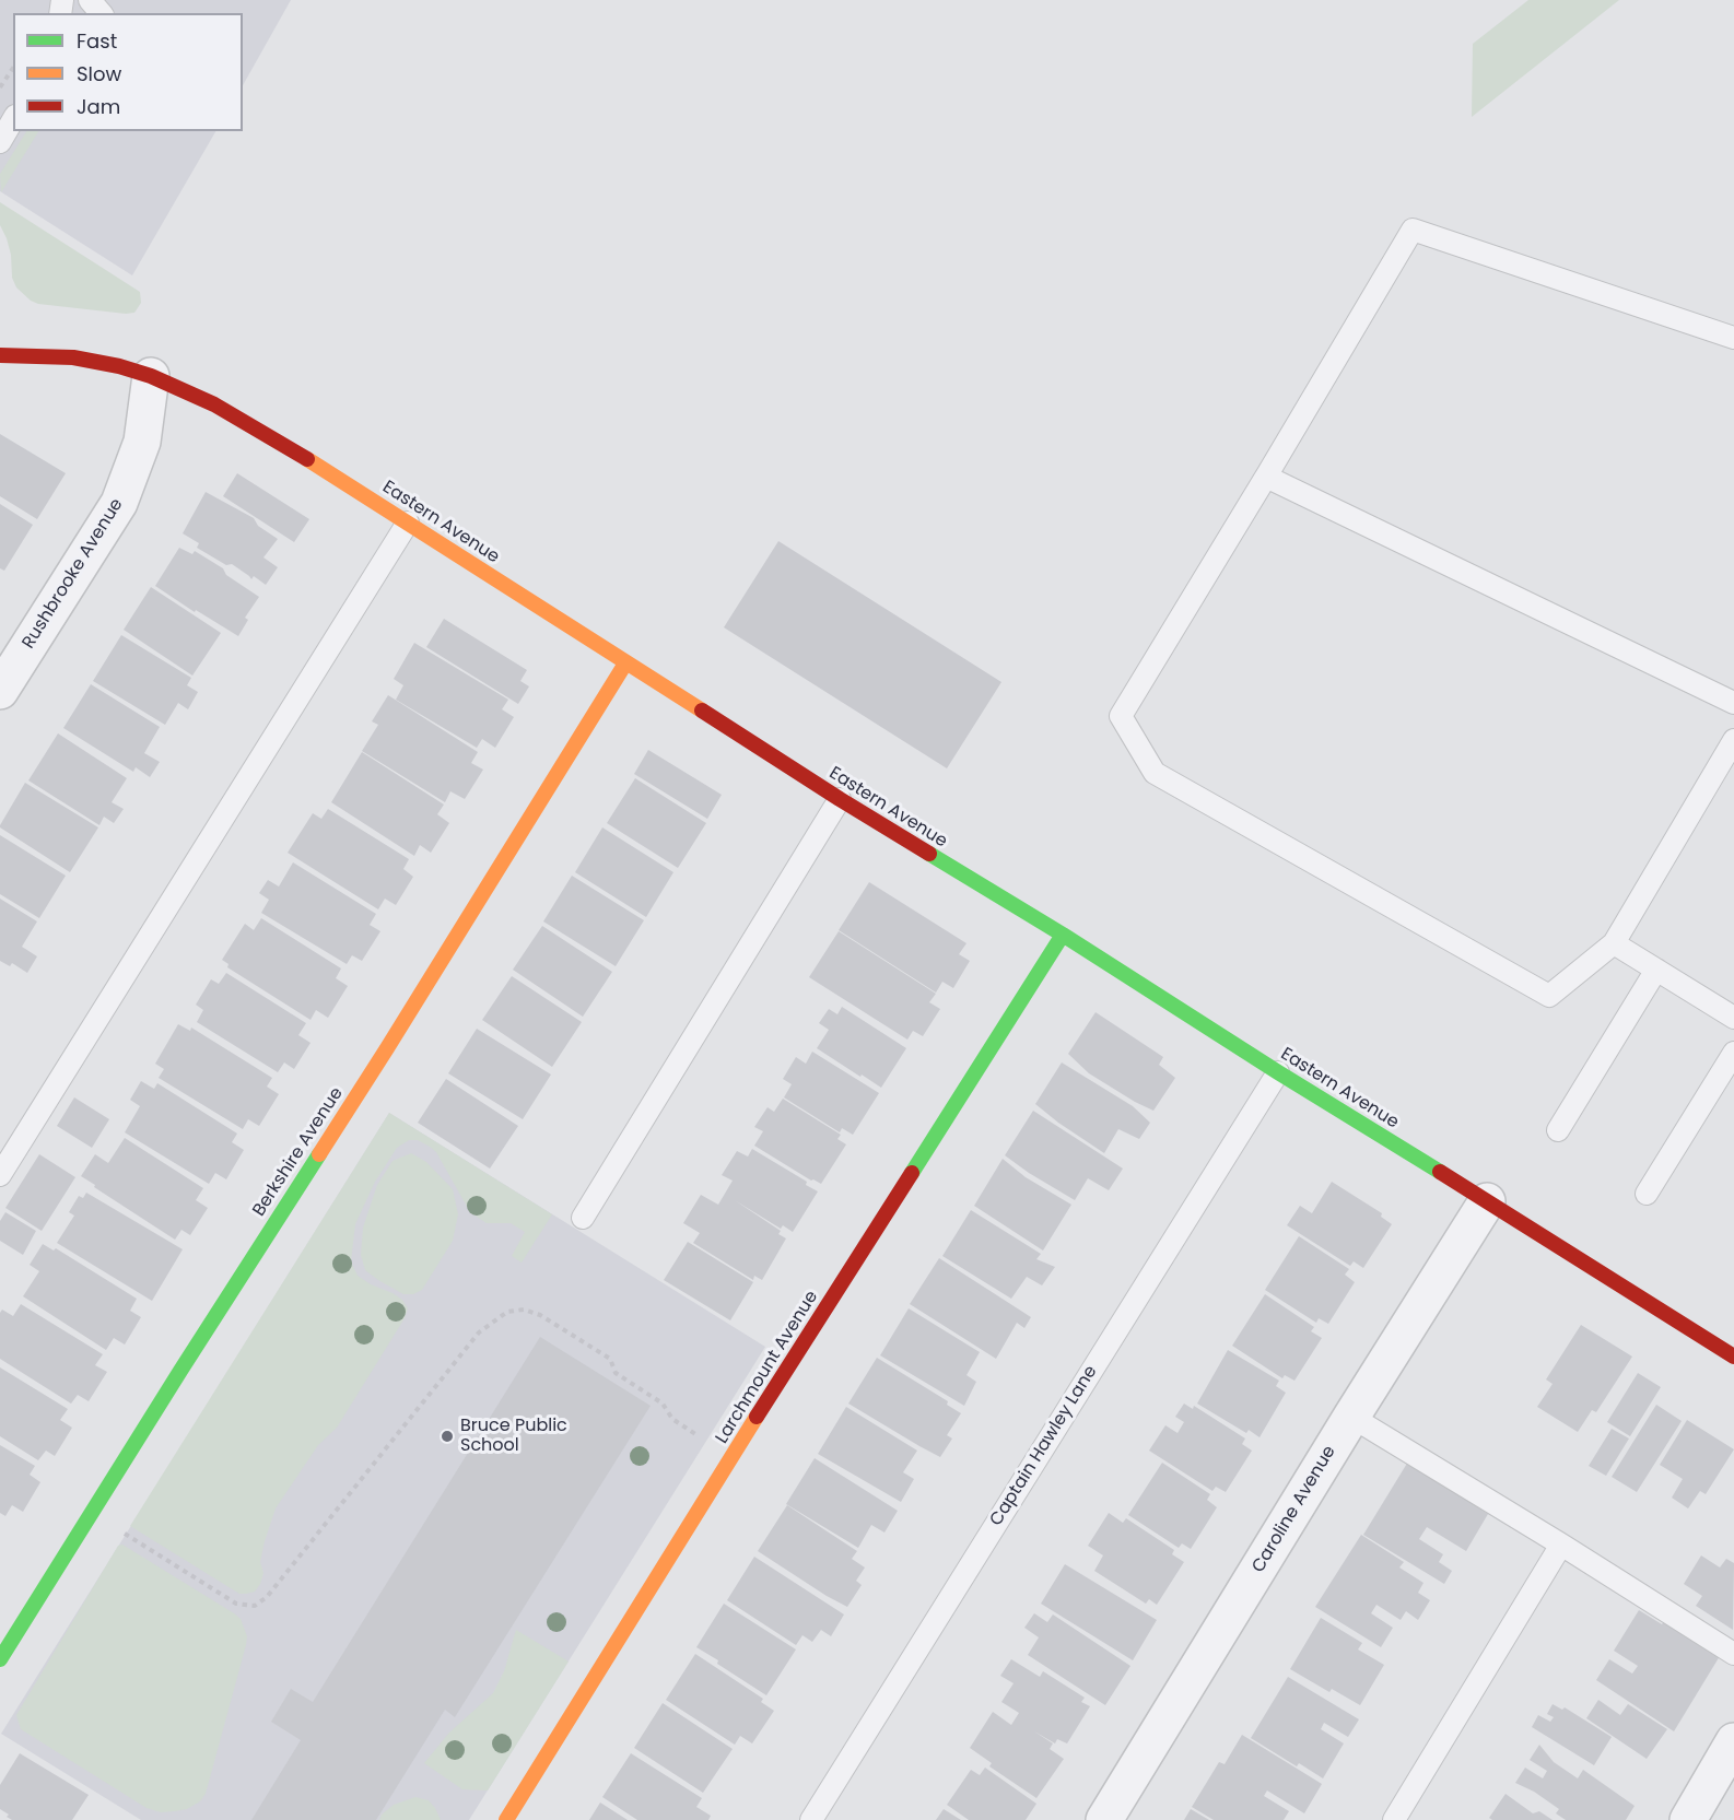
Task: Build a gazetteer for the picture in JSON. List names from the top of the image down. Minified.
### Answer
{"streets":{"street":["Eastern Avenue","Rushbrooke Avenue","Berkshire Avenue","Larchmount Avenue","Caroline Avenue"],"lane":["Captain Hawley Lane"]},"crossings":[["Eastern Avenue","Rushbrooke Avenue"],["Eastern Avenue","Berkshire Avenue"],["Eastern Avenue","Larchmount Avenue"],["Eastern Avenue","Captain Hawley Lane"],["Eastern Avenue","Caroline Avenue"]],"places":["Bruce Public School"],"legend":["Fast","Slow","Jam"]}
